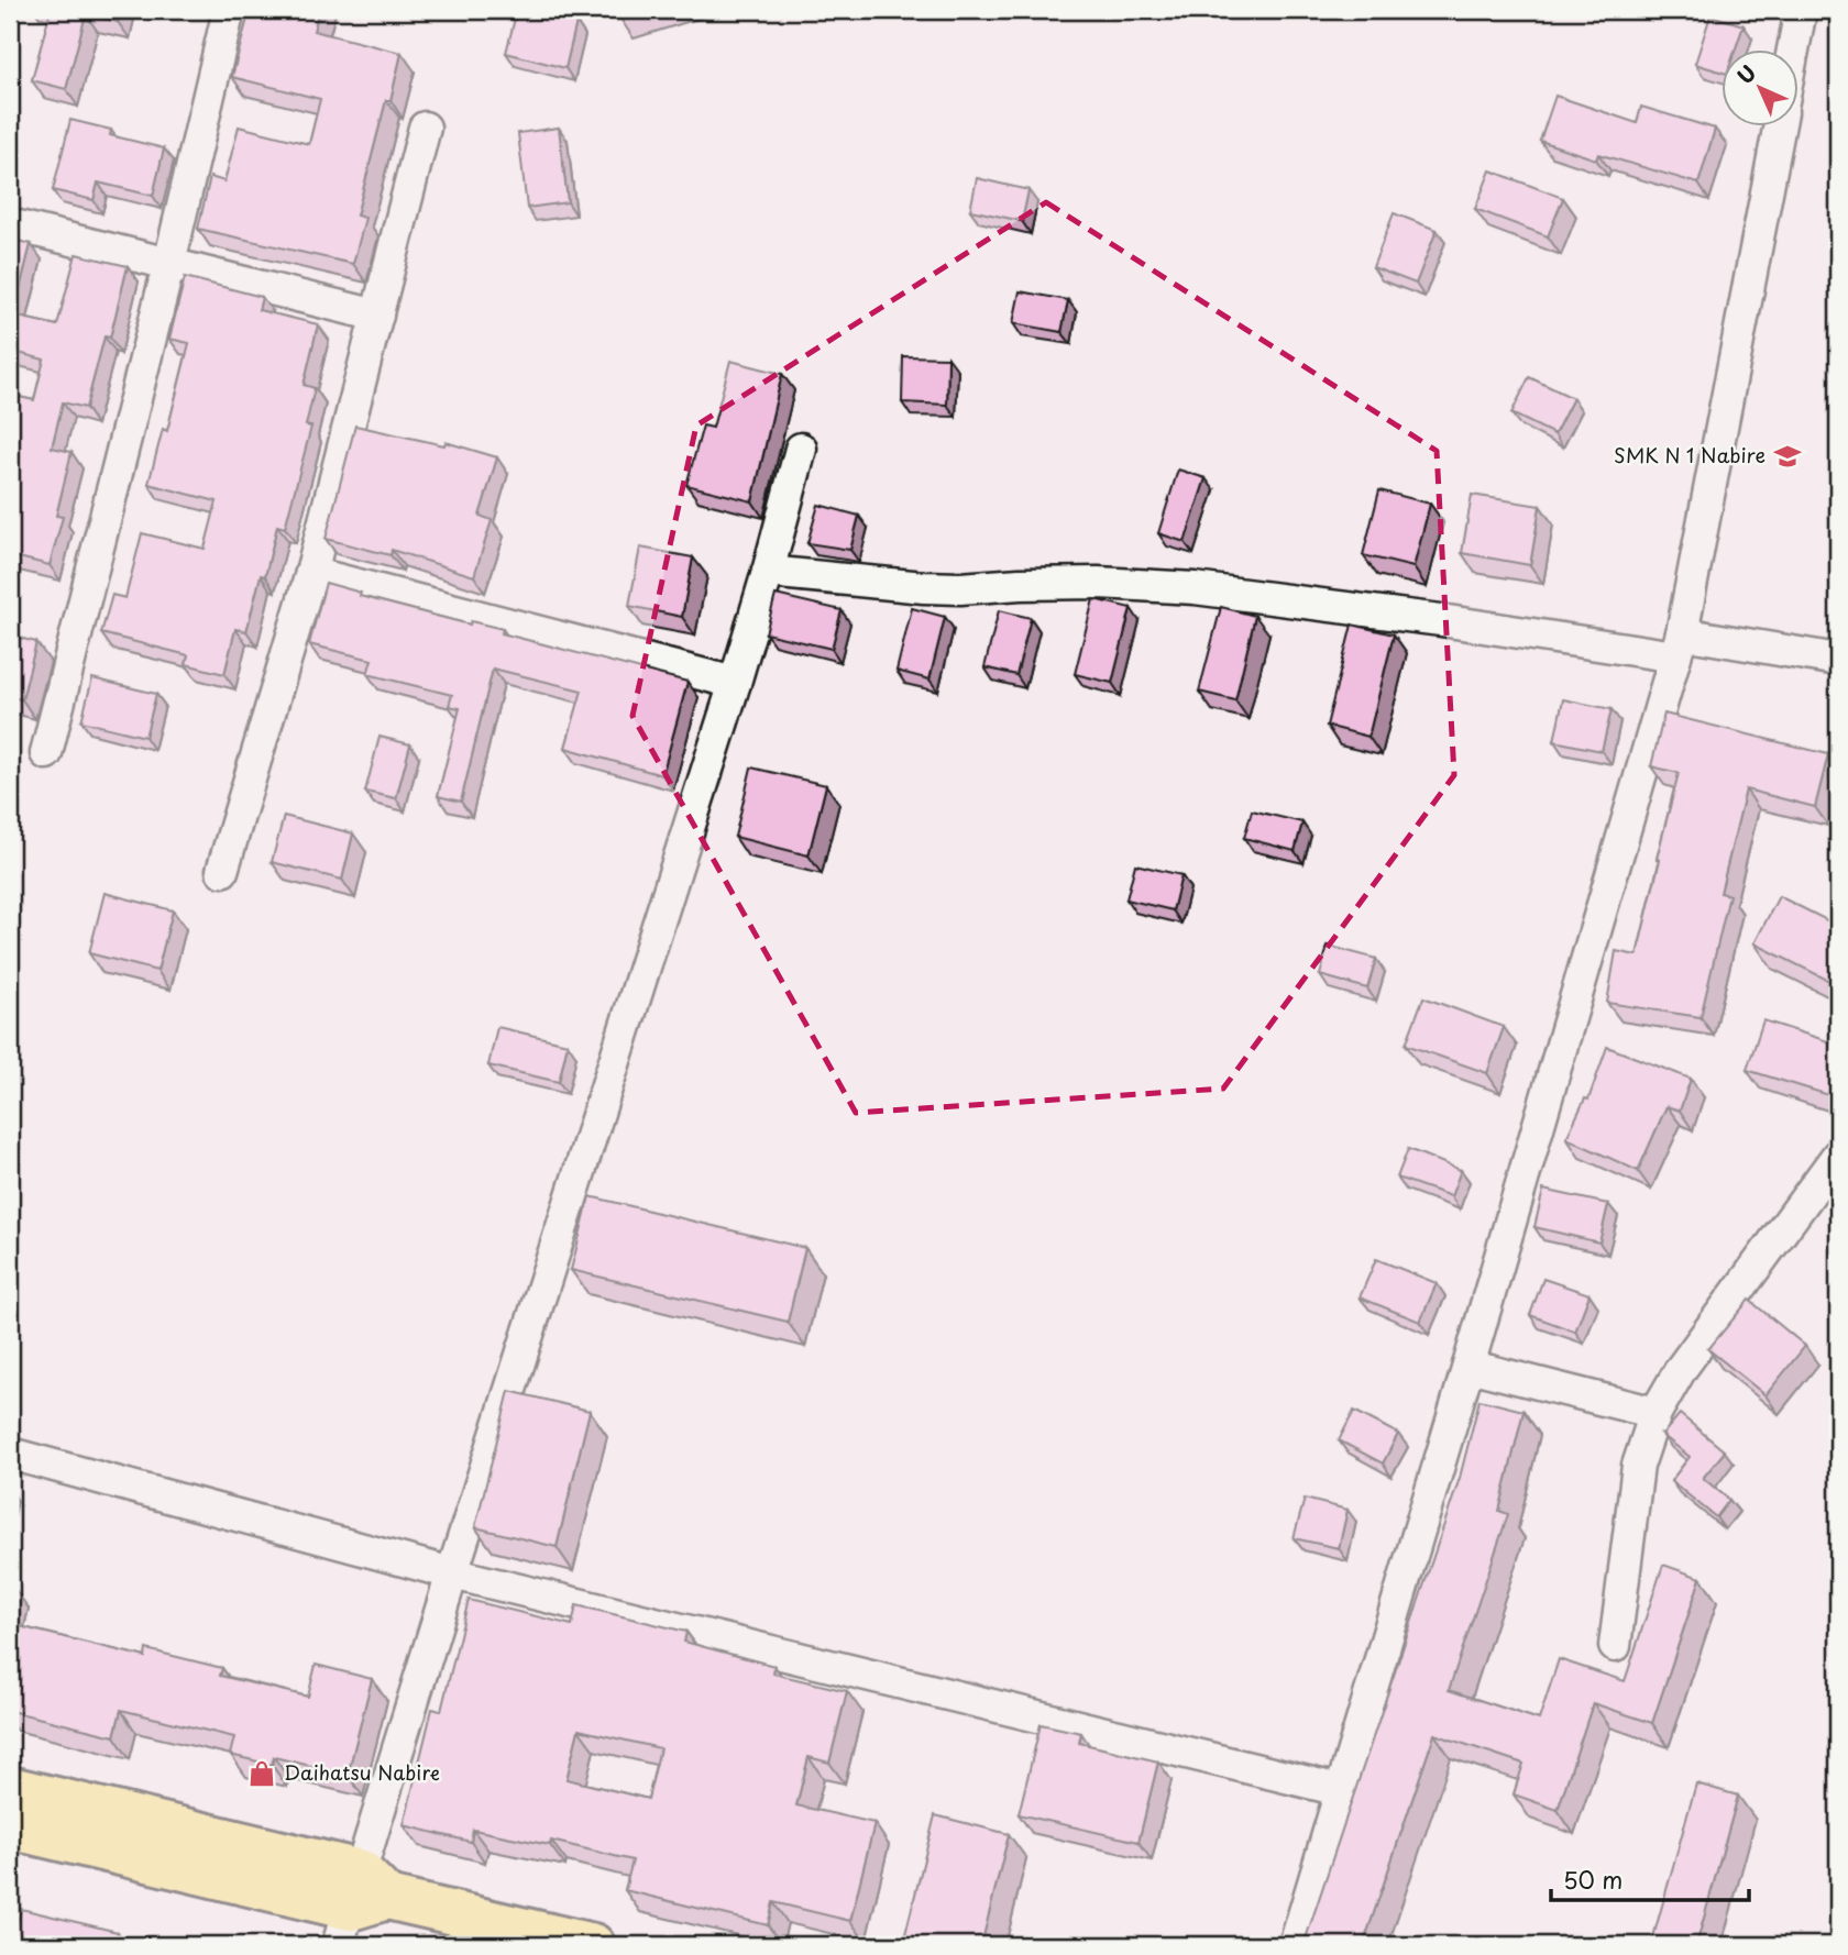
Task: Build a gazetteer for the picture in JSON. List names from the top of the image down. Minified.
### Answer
{"places":{"school or university":["SMK N 1 Nabire"],"shop":["Daihatsu Nabire"]},"scale_bar":"50 m","north":"top left"}
